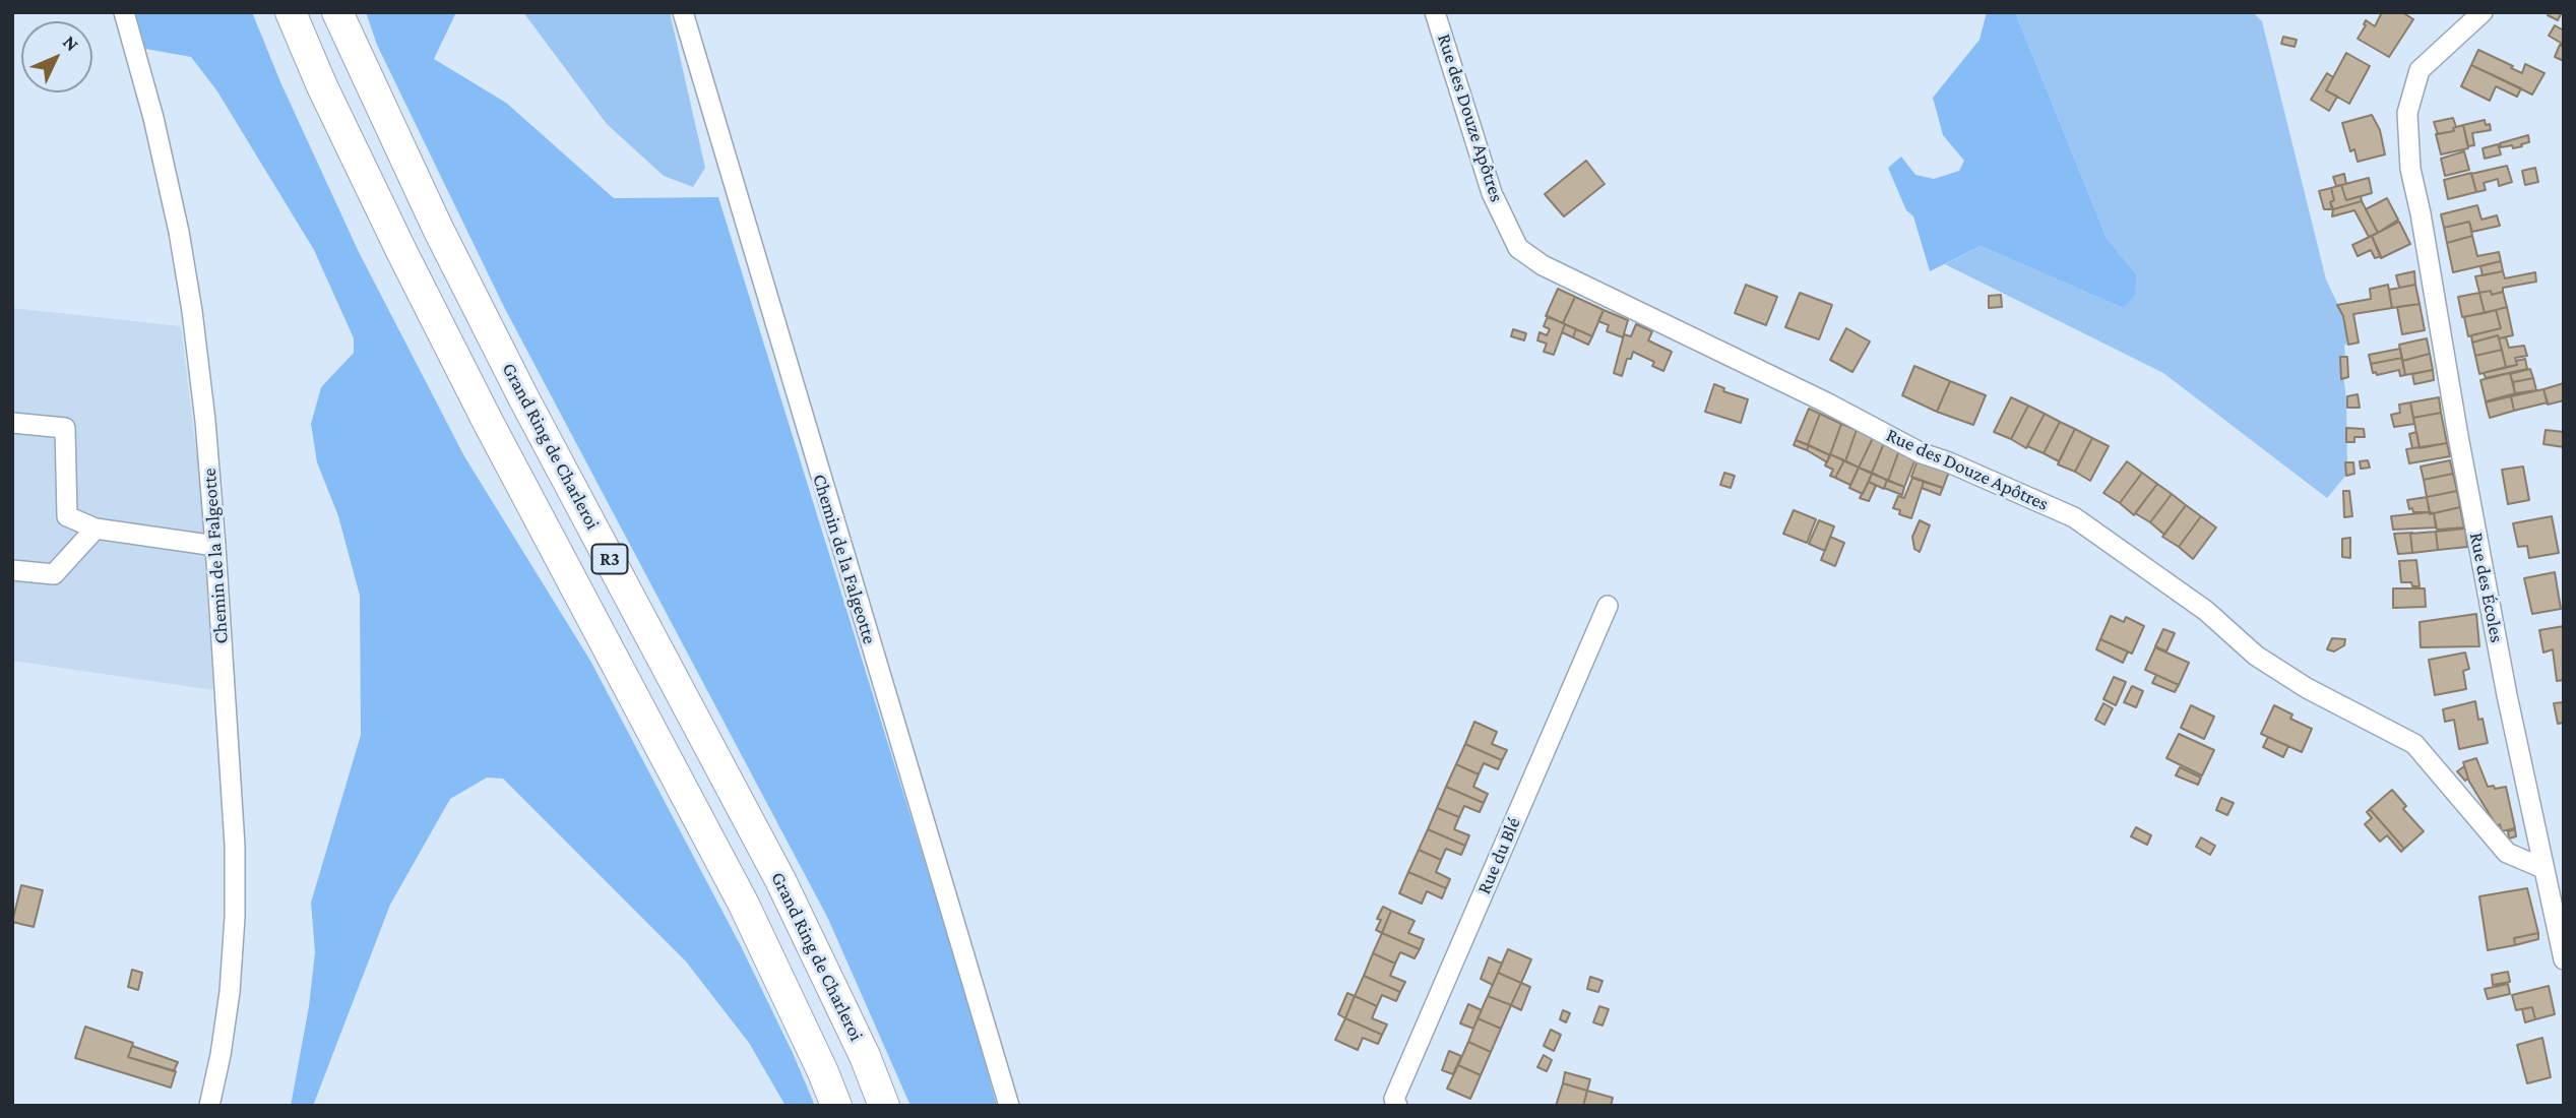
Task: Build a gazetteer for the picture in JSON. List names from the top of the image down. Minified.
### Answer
{"streets":{"highway":["Grand Ring de Charleroi","R3"],"street":["Rue des Douze Apôtres","Chemin de la Falgeotte","Rue des Écoles","Rue du Blé"]},"crossings":[["Rue des Douze Apôtres","Rue des Écoles"]],"north":"top right"}
